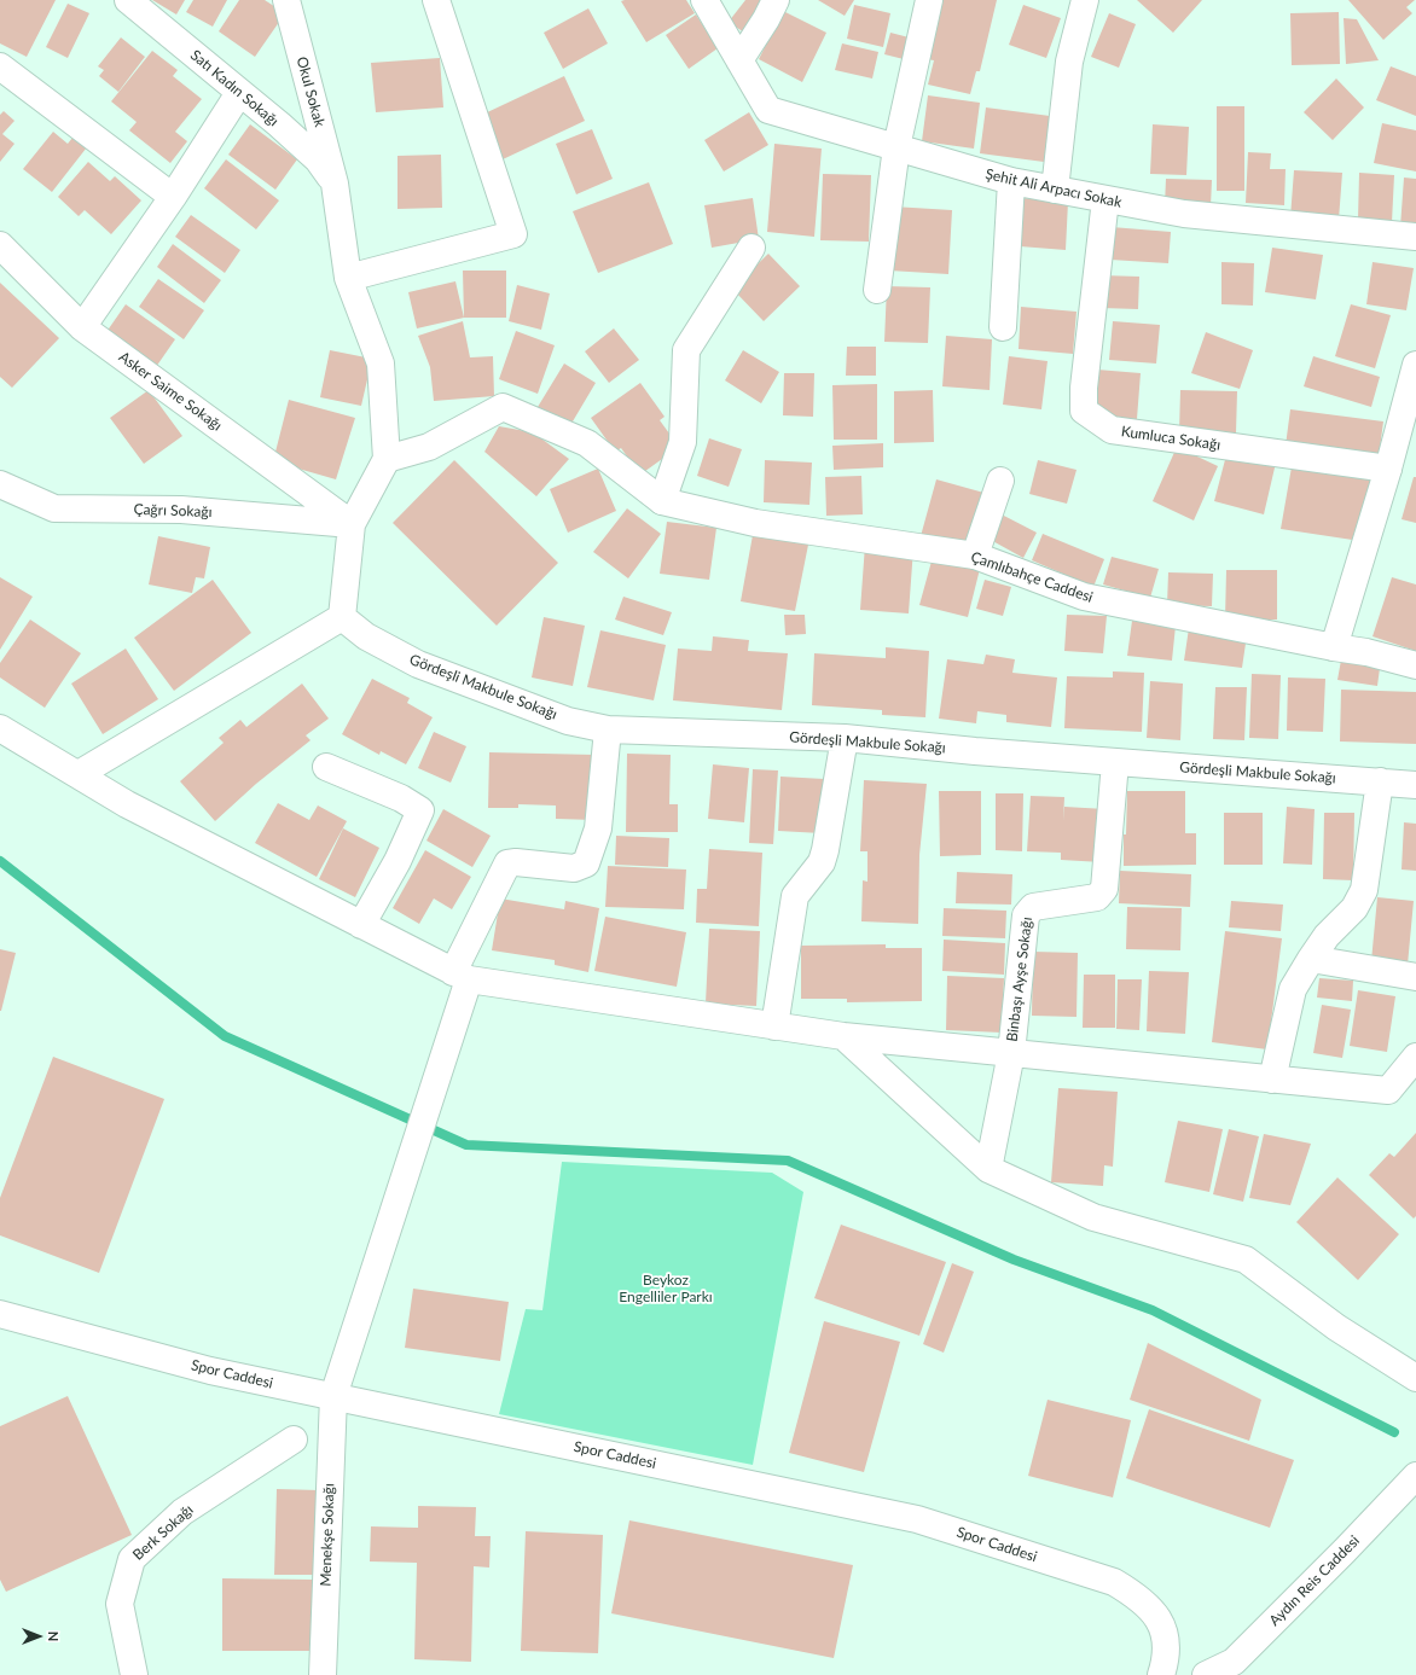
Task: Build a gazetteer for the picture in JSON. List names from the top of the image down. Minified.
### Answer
{"streets":{"street":["Satı Kadın Sokağı","Okul Sokak","Şehit Ali Arpacı Sokak","Asker Saime Sokağı","Kumluca Sokağı","Çağrı Sokağı","Çamlıbahçe Caddesi","Gördeşli Makbule Sokağı","Binbaşı Ayşe Sokağı","Spor Caddesi","Berk Sokağı","Menekşe Sokağı","Aydın Reis Caddesi"]},"crossings":[["Satı Kadın Sokağı","Okul Sokak"],["Okul Sokak","Çamlıbahçe Caddesi"],["Şehit Ali Arpacı Sokak","Kumluca Sokağı"],["Asker Saime Sokağı","Çağrı Sokağı"],["Gördeşli Makbule Sokağı","Binbaşı Ayşe Sokağı"],["Gördeşli Makbule Sokağı","Menekşe Sokağı"],["Spor Caddesi","Menekşe Sokağı"]],"parks":["Beykoz Engelliler Parkı"],"north":"right"}
